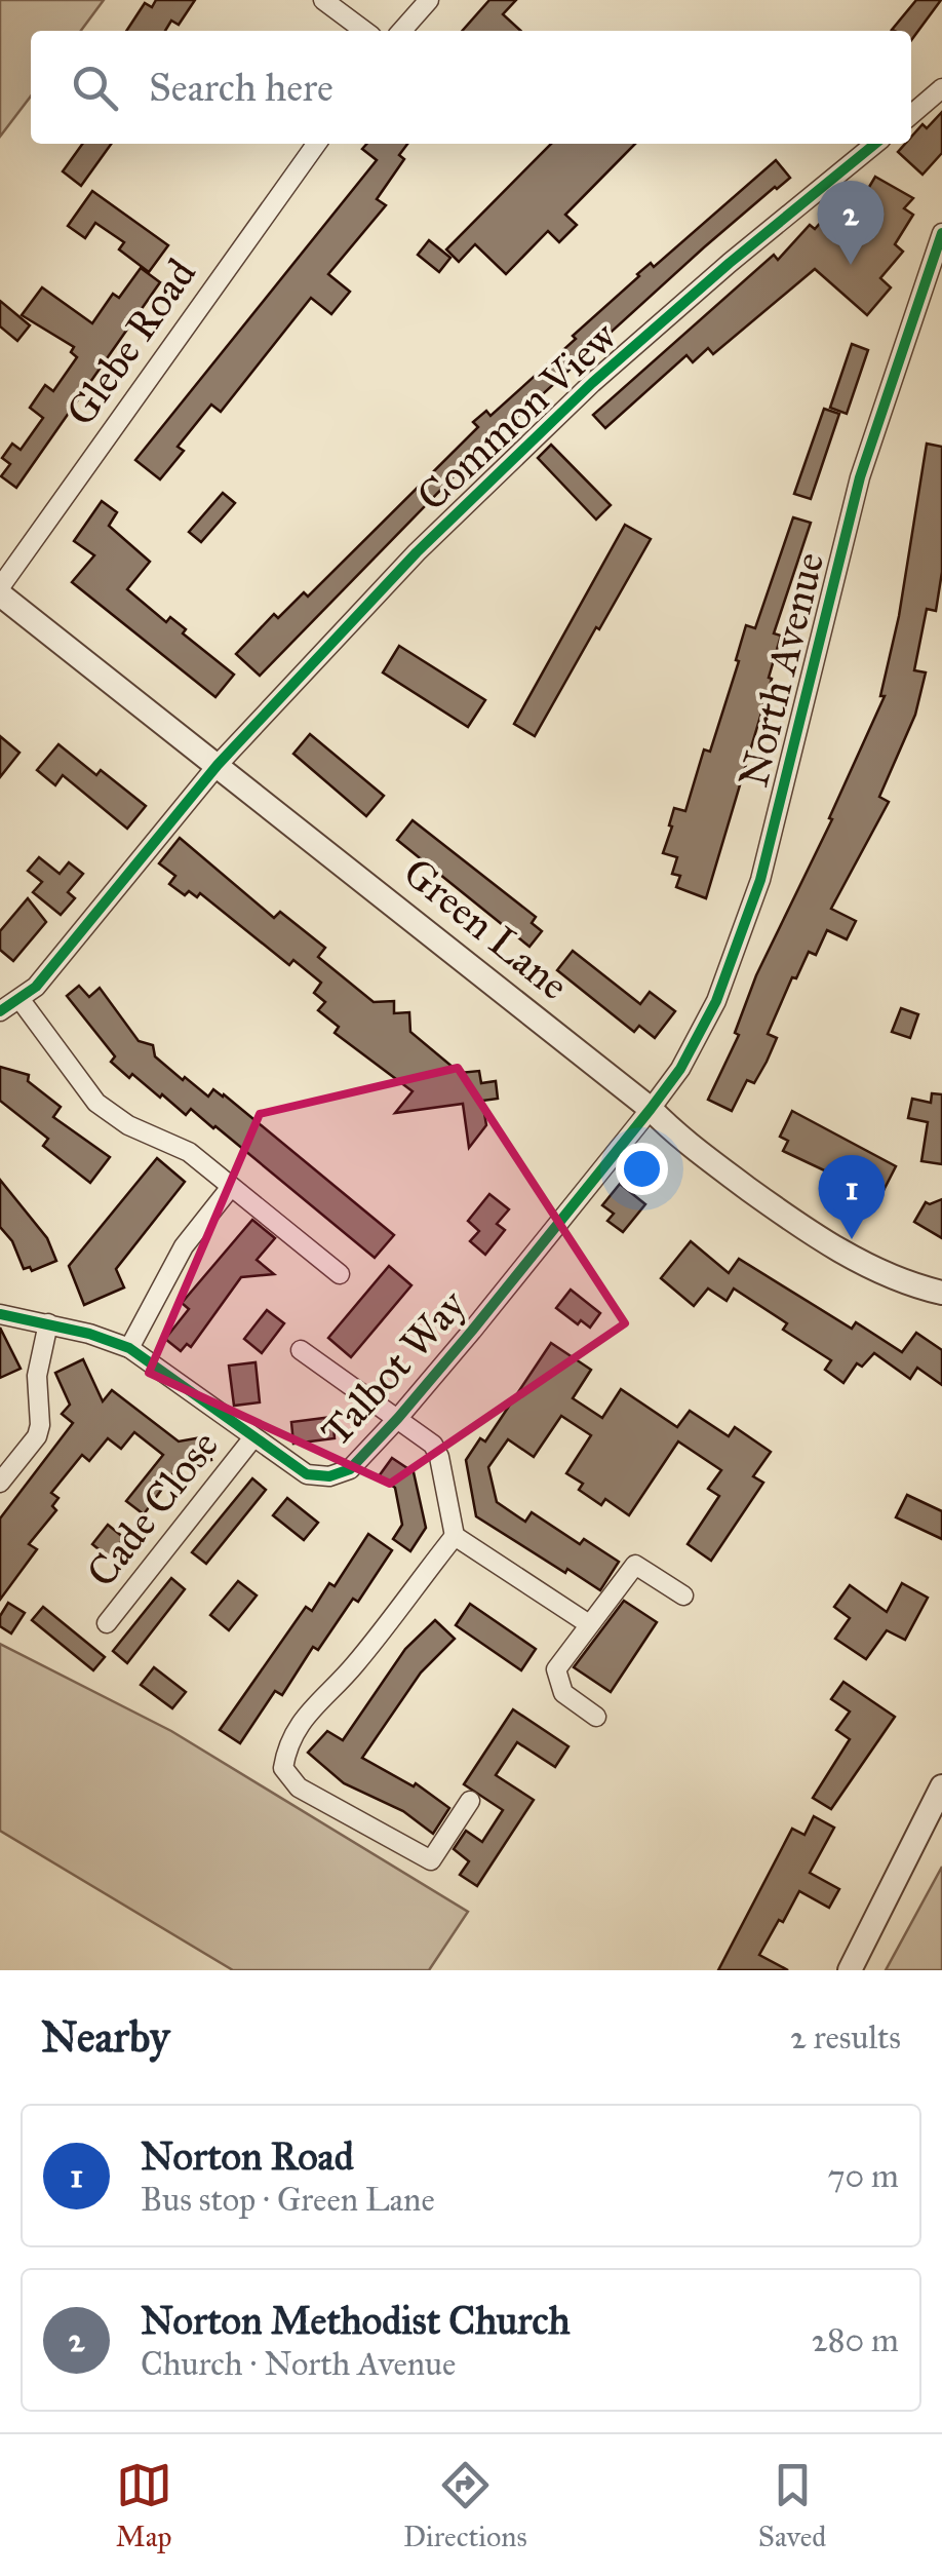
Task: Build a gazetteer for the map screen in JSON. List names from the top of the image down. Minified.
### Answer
{"streets":{"street":["Glebe Road","Common View","North Avenue","Green Lane","Talbot Way","Cade Close"]},"crossings":[["Glebe Road","Green Lane"],["Common View","Green Lane"],["North Avenue","Green Lane"],["North Avenue","Talbot Way"],["Green Lane","Talbot Way"],["Talbot Way","Cade Close"]],"page":{"search":"Search here","pins":["2","1"],"heading":["Nearby","2 results"],"list":[{"mark":"1","name":"Norton Road","note":"Bus stop · Green Lane","value":"70 m"},{"mark":"2","name":"Norton Methodist Church","note":"Church · North Avenue","value":"280 m"}],"nav":["Map","Directions","Saved"]}}
